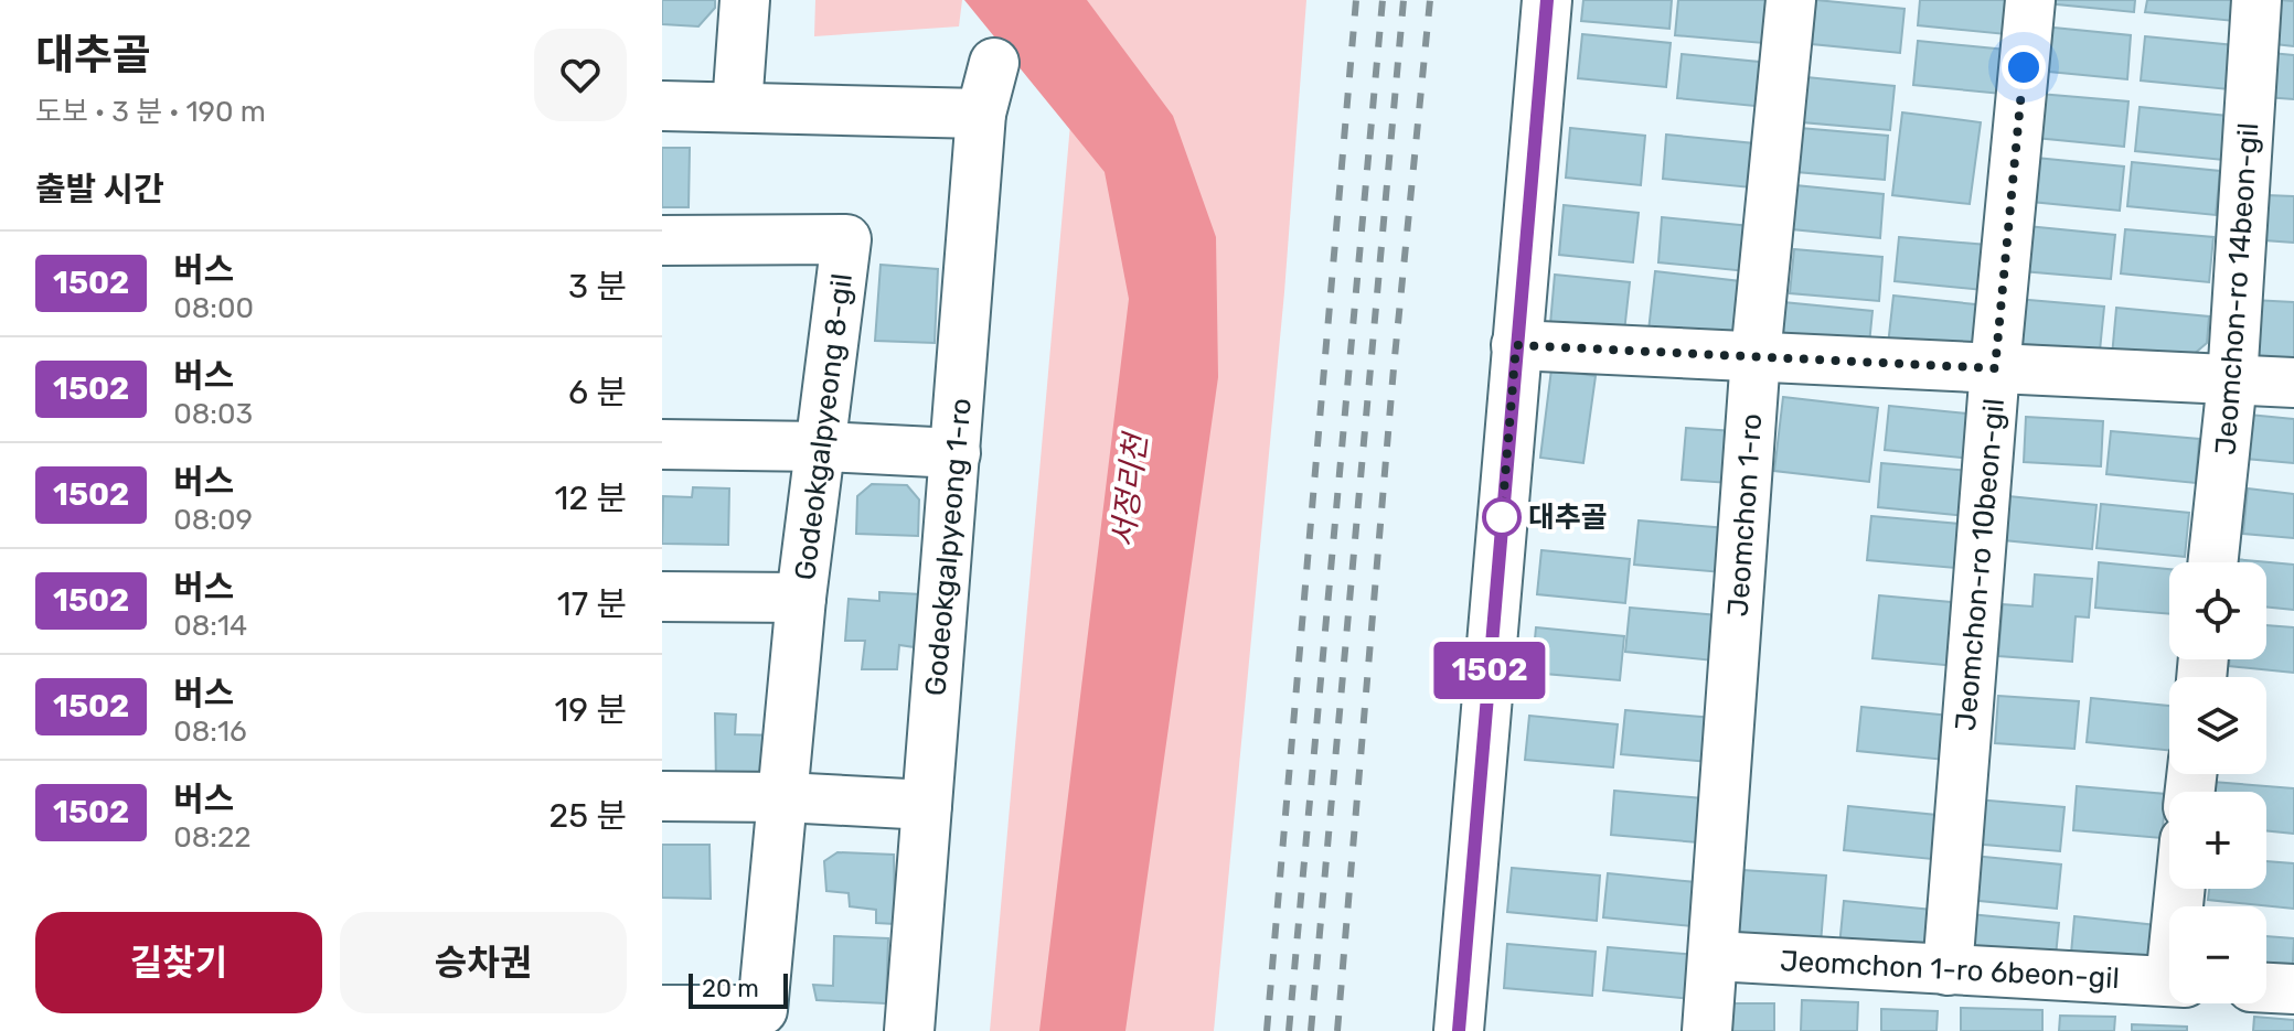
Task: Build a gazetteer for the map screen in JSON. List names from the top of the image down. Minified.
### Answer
{"streets":{"street":["Jeomchon-ro 14beon-gil","Godeokgalpyeong 8-gil","Jeomchon 1-ro","Godeokgalpyeong 1-ro","Jeomchon-ro 10beon-gil","Jeomchon 1-ro 6beon-gil"]},"crossings":[["Jeomchon 1-ro","Jeomchon 1-ro 6beon-gil"],["Jeomchon-ro 10beon-gil","Jeomchon 1-ro 6beon-gil"]],"water":["서정리천"],"places":["대추골"],"lines":["bus line 1502"],"scale_bar":"20 m","page":{"heading":[["대추골","도보 · 3 분 · 190 m"],"출발 시간"],"on_map":"1502","list":[{"mark":"1502","name":"버스","note":"08:00","value":"3 분"},{"mark":"1502","name":"버스","note":"08:03","value":"6 분"},{"mark":"1502","name":"버스","note":"08:09","value":"12 분"},{"mark":"1502","name":"버스","note":"08:14","value":"17 분"},{"mark":"1502","name":"버스","note":"08:16","value":"19 분"},{"mark":"1502","name":"버스","note":"08:22","value":"25 분"}],"map_buttons":["+","−"],"buttons":["길찾기","승차권"],"scale":"20 m"}}
